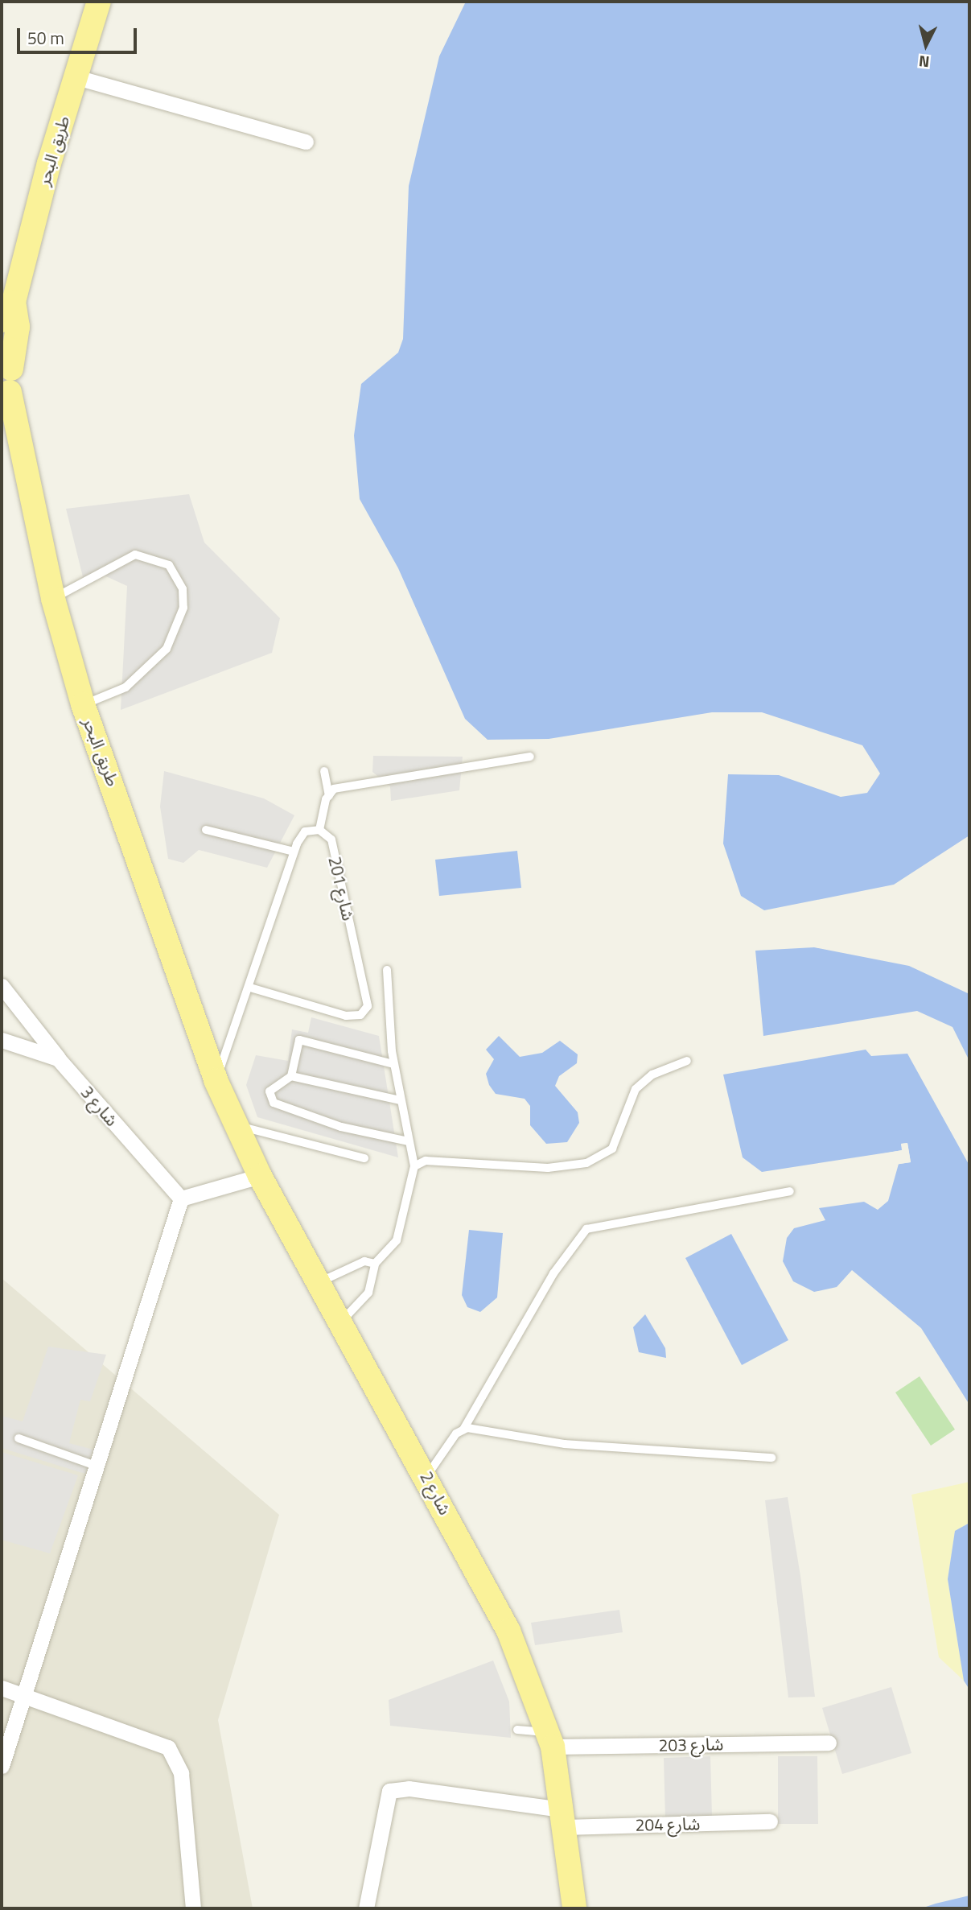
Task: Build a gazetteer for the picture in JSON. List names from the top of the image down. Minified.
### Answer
{"streets":{"main road":["طريق البحر","شارع 2"],"street":["شارع 3","شارع 203","شارع 204"],"lane":["شارع 201"]},"crossings":[["طريق البحر","شارع 2"],["شارع 2","شارع 203"],["شارع 2","شارع 204"]],"scale_bar":"50 m","north":"bottom"}
